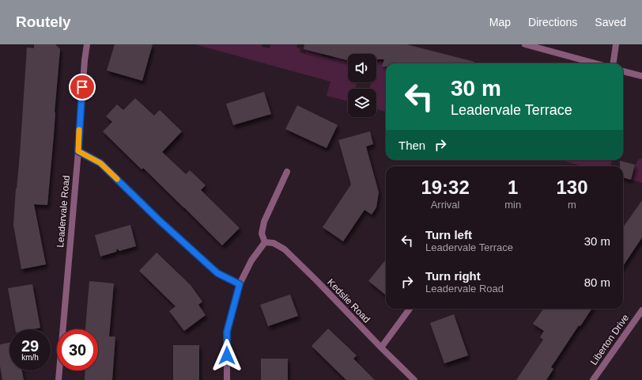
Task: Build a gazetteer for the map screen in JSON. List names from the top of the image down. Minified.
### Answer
{"streets":{"street":["Leadervale Road","Kedslie Road","Liberton Drive"]},"page":{"header":"Routely","nav":["Map","Directions","Saved"],"turn":["30 m","Leadervale Terrace"],"then":"Then","eta":["19:32","Arrival","1","min","130","m"],"list":[{"name":"Turn left","note":"Leadervale Terrace","value":"30 m"},{"name":"Turn right","note":"Leadervale Road","value":"80 m"}],"speed":"29 km/h","limit":"30"}}
